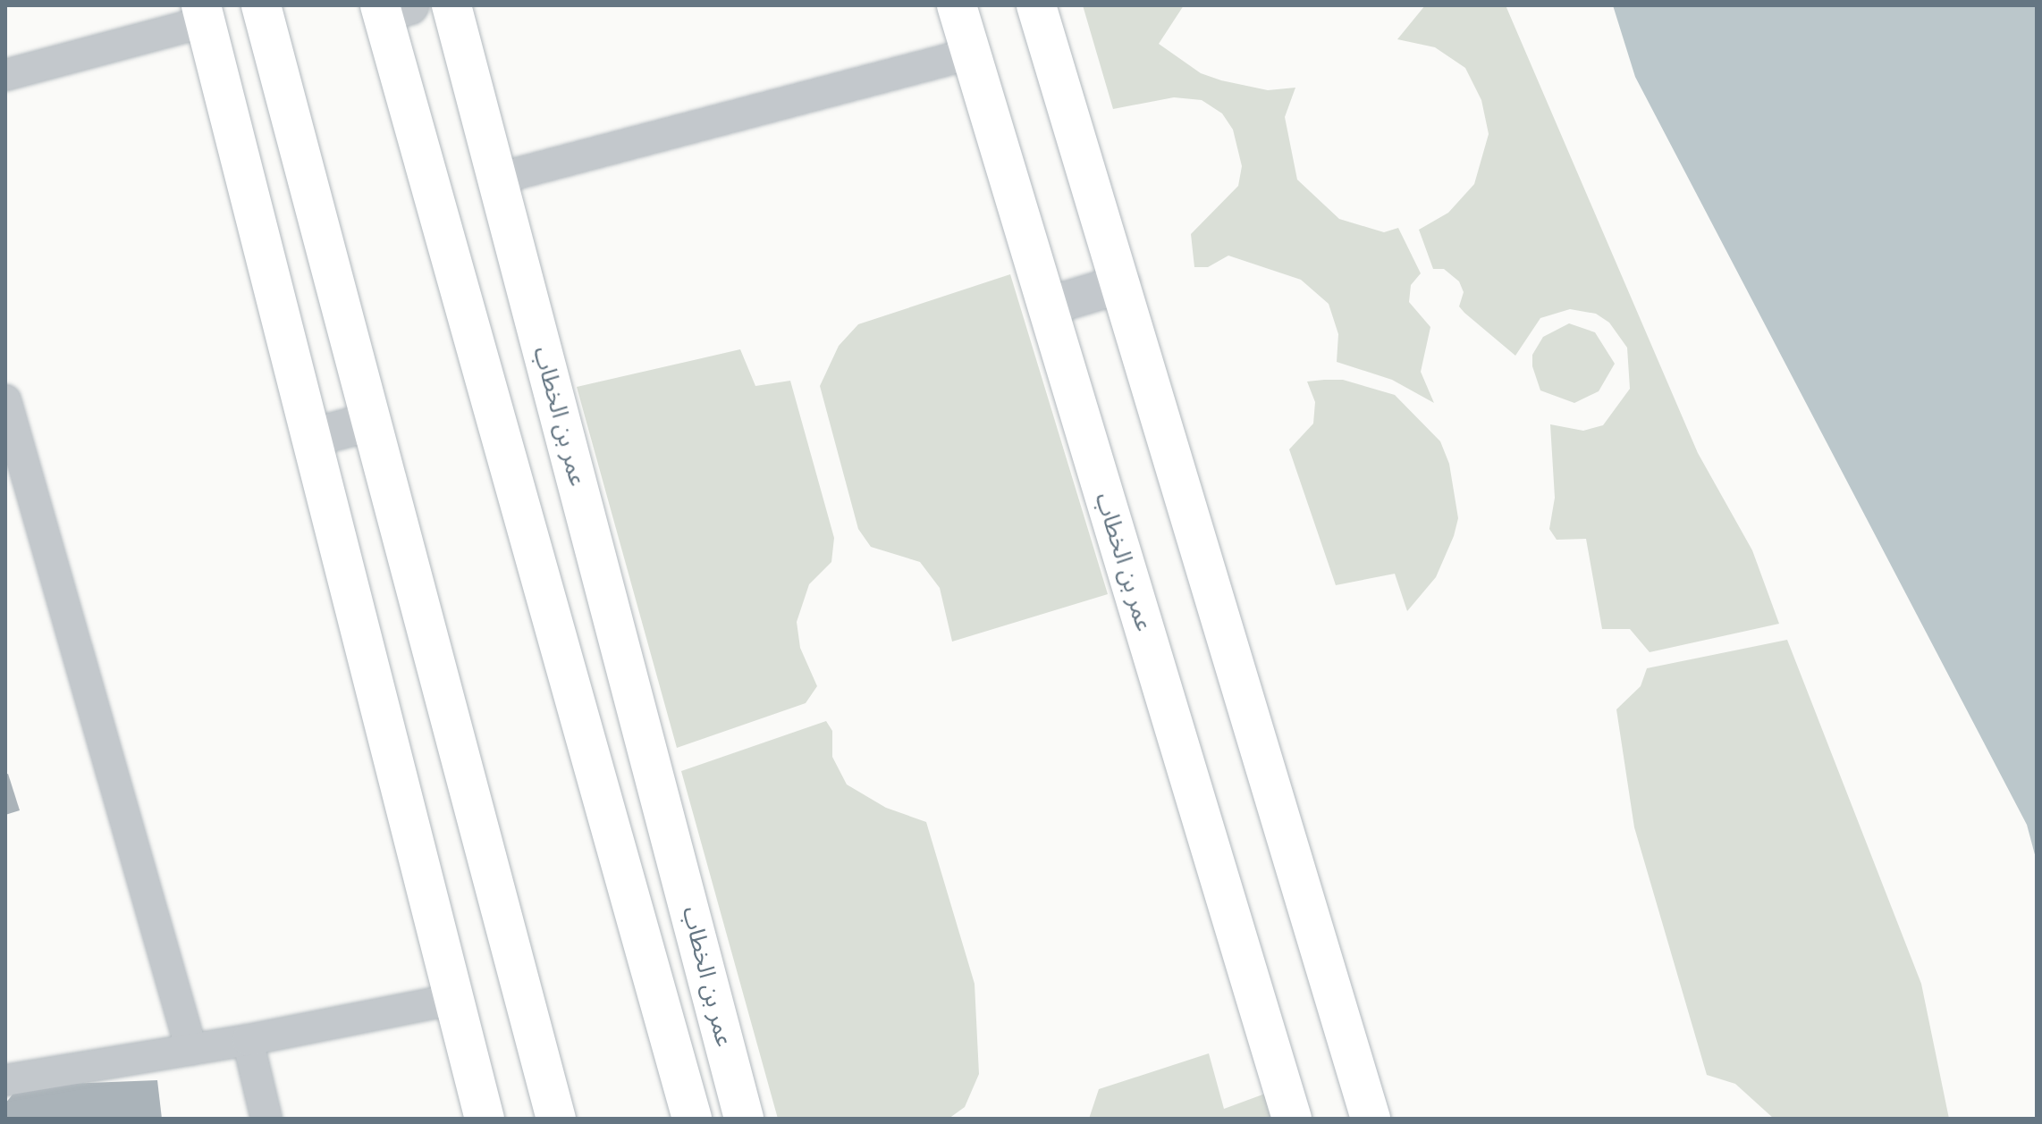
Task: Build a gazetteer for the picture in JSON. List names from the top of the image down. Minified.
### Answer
{"streets":{"main road":["عمر بن الخطاب"]}}
